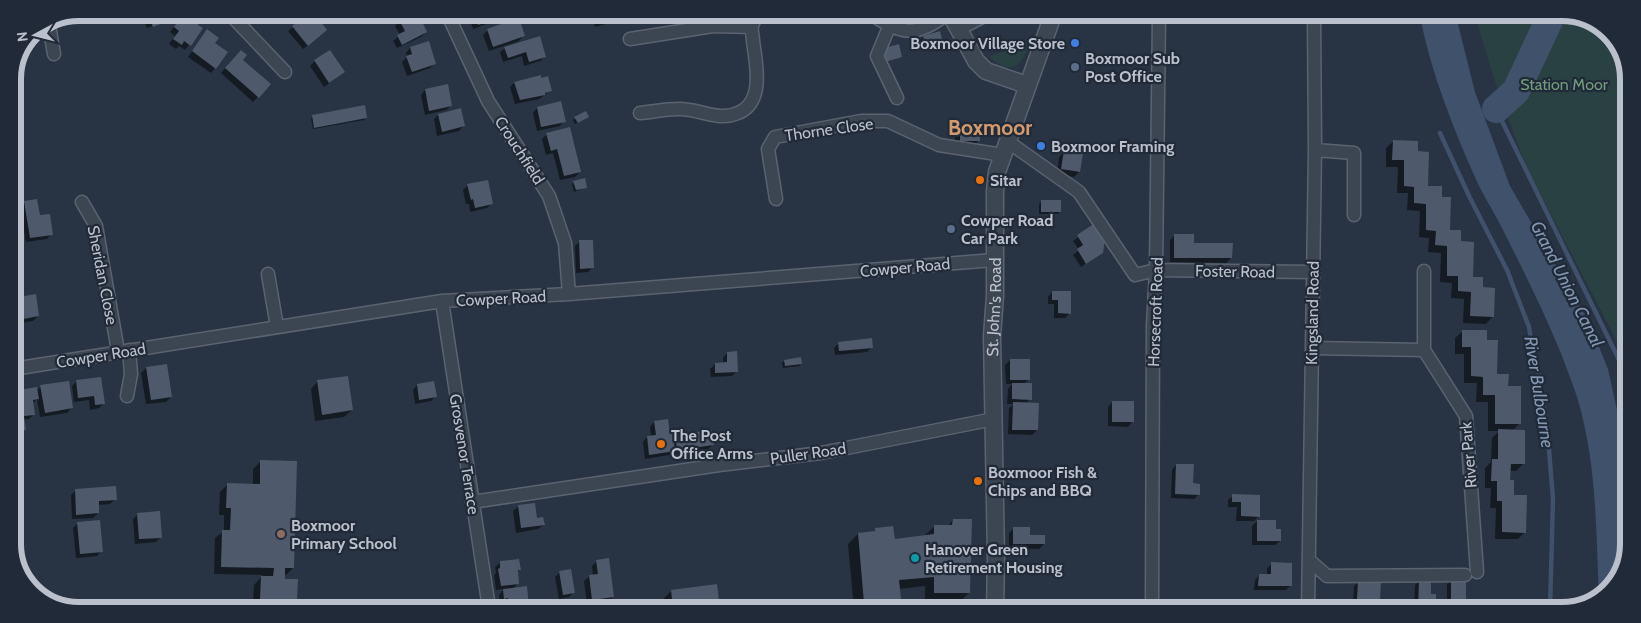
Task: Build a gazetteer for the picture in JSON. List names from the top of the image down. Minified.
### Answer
{"streets":{"street":["Thorne Close","Crouchfield","Cowper Road","Foster Road","Sheridan Close","St. John's Road","Horsecroft Road","Kingsland Road","Puller Road","Grosvenor Terrace","River Park"]},"crossings":[["Thorne Close","Foster Road"],["Thorne Close","St. John's Road"],["Crouchfield","Cowper Road"],["Cowper Road","Sheridan Close"],["Cowper Road","St. John's Road"],["Cowper Road","Grosvenor Terrace"],["Foster Road","St. John's Road"],["Foster Road","Horsecroft Road"],["Foster Road","Kingsland Road"],["St. John's Road","Puller Road"],["Kingsland Road","River Park"],["Puller Road","Grosvenor Terrace"]],"districts":["Boxmoor"],"water":["Grand Union Canal","River Bulbourne"],"parks":["Station Moor"],"places":["Boxmoor Village Store","Boxmoor Sub Post Office","Boxmoor Framing","Sitar","Cowper Road Car Park","The Post Office Arms","Boxmoor Fish & Chips and BBQ","Boxmoor Primary School","Hanover Green Retirement Housing"],"north":"left"}
